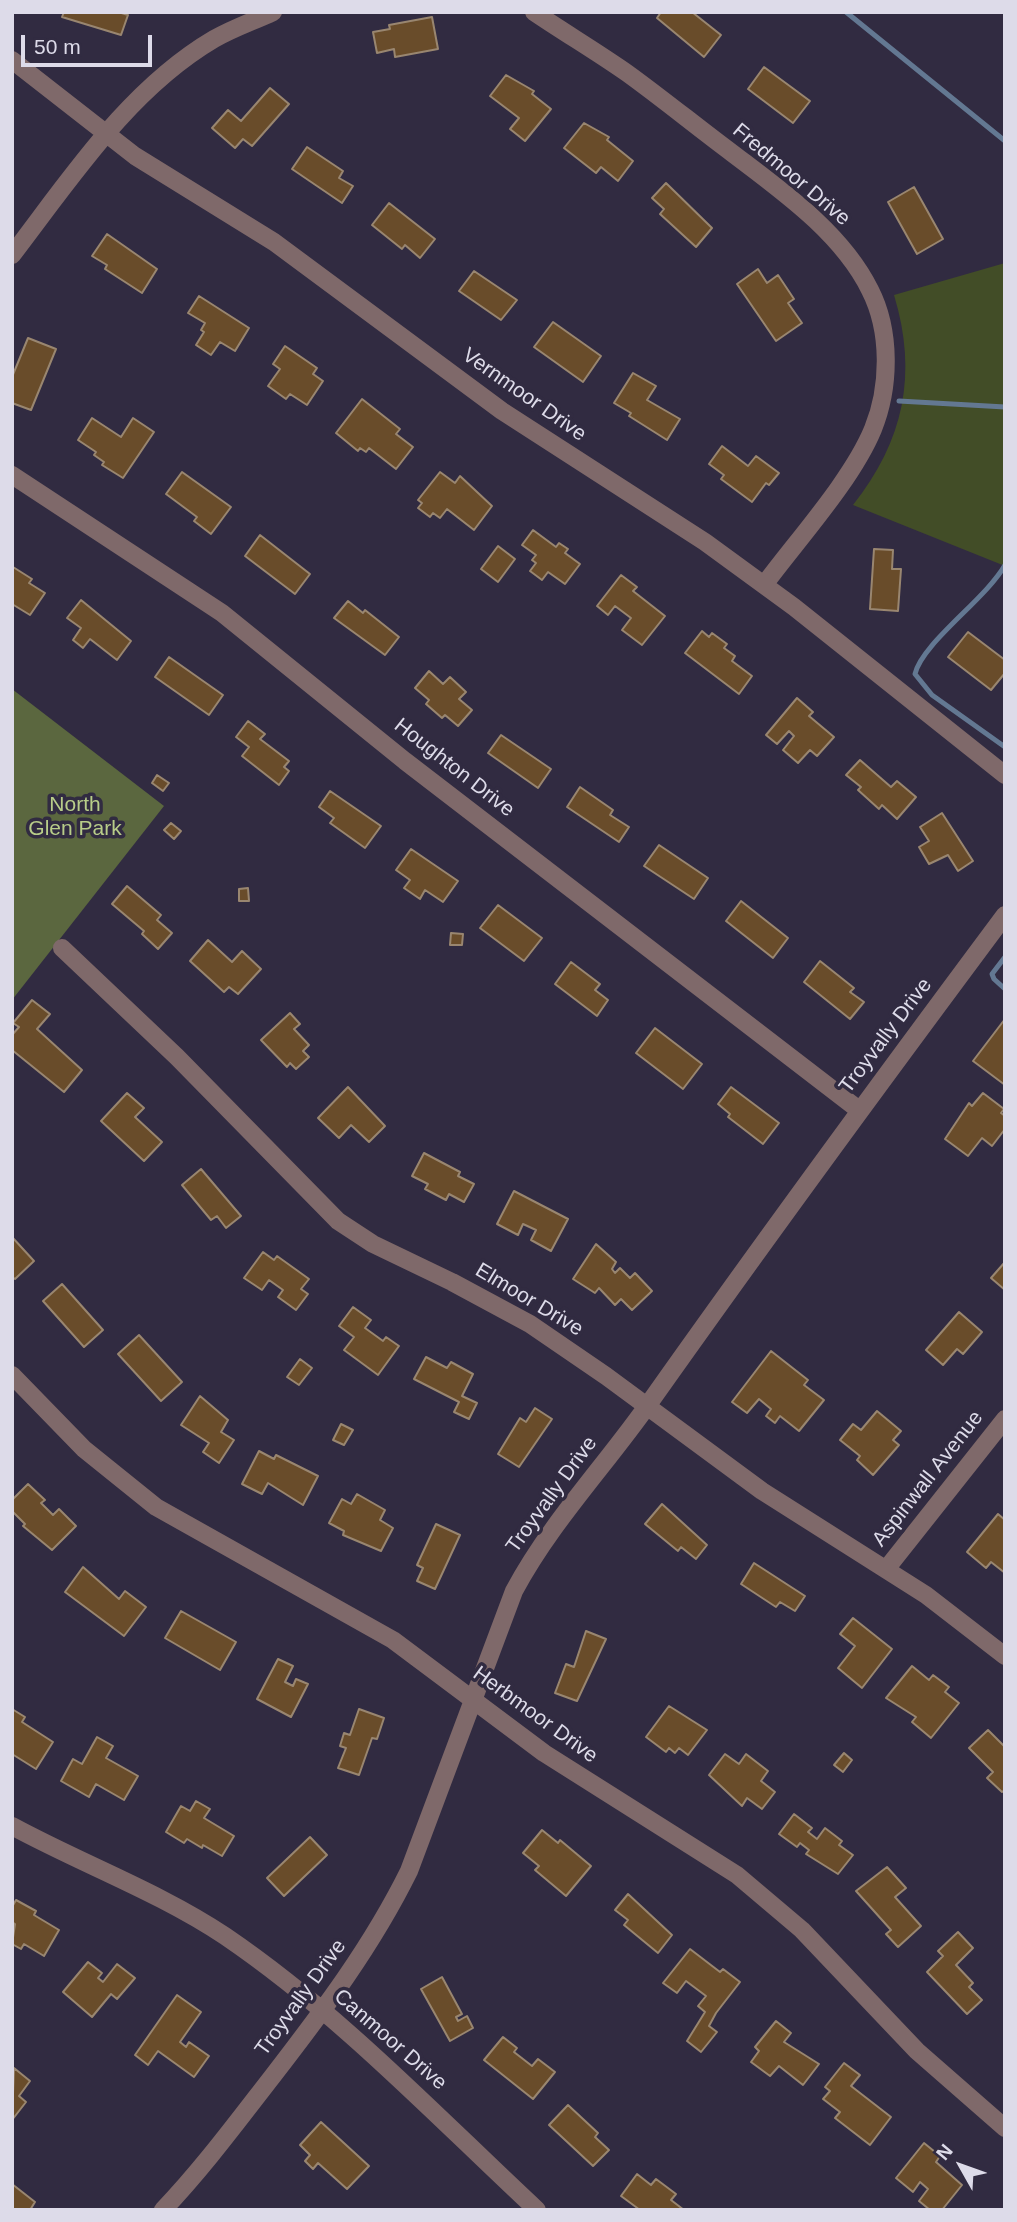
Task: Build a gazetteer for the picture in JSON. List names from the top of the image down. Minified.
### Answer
{"streets":{"street":["Fredmoor Drive","Vernmoor Drive","Houghton Drive","Troyvally Drive","Elmoor Drive","Aspinwall Avenue","Herbmoor Drive","Canmoor Drive"]},"crossings":[["Fredmoor Drive","Vernmoor Drive"],["Houghton Drive","Troyvally Drive"],["Troyvally Drive","Elmoor Drive"],["Troyvally Drive","Herbmoor Drive"],["Troyvally Drive","Canmoor Drive"],["Elmoor Drive","Aspinwall Avenue"]],"parks":["North Glen Park"],"scale_bar":"50 m","north":"top left"}
